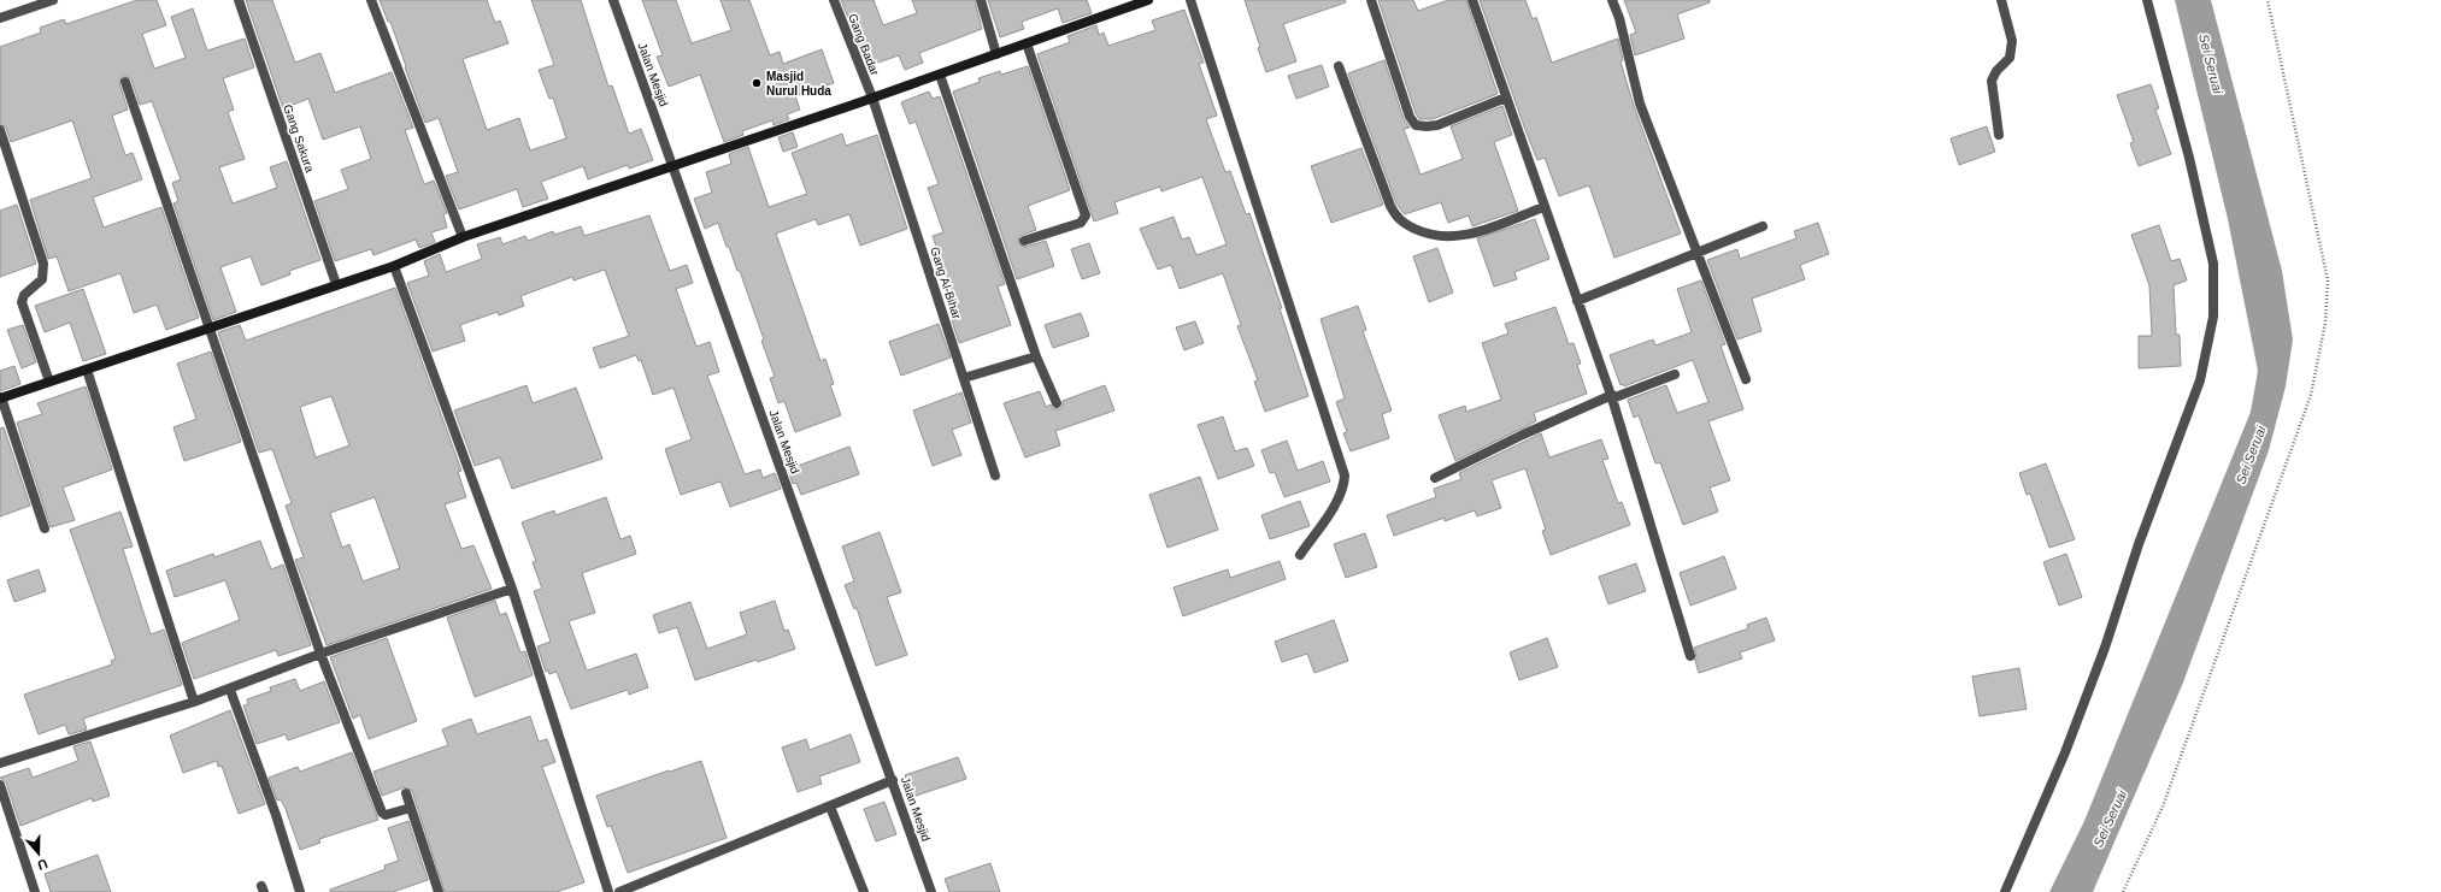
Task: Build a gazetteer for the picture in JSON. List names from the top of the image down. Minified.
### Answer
{"streets":{"street":["Gang Badar","Jalan Mesjid","Gang Sakura","Gang Al-Bihar"]},"crossings":[["Gang Badar","Gang Al-Bihar"]],"water":["Sei Seruai"],"places":["Masjid Nurul Huda"],"north":"bottom"}
